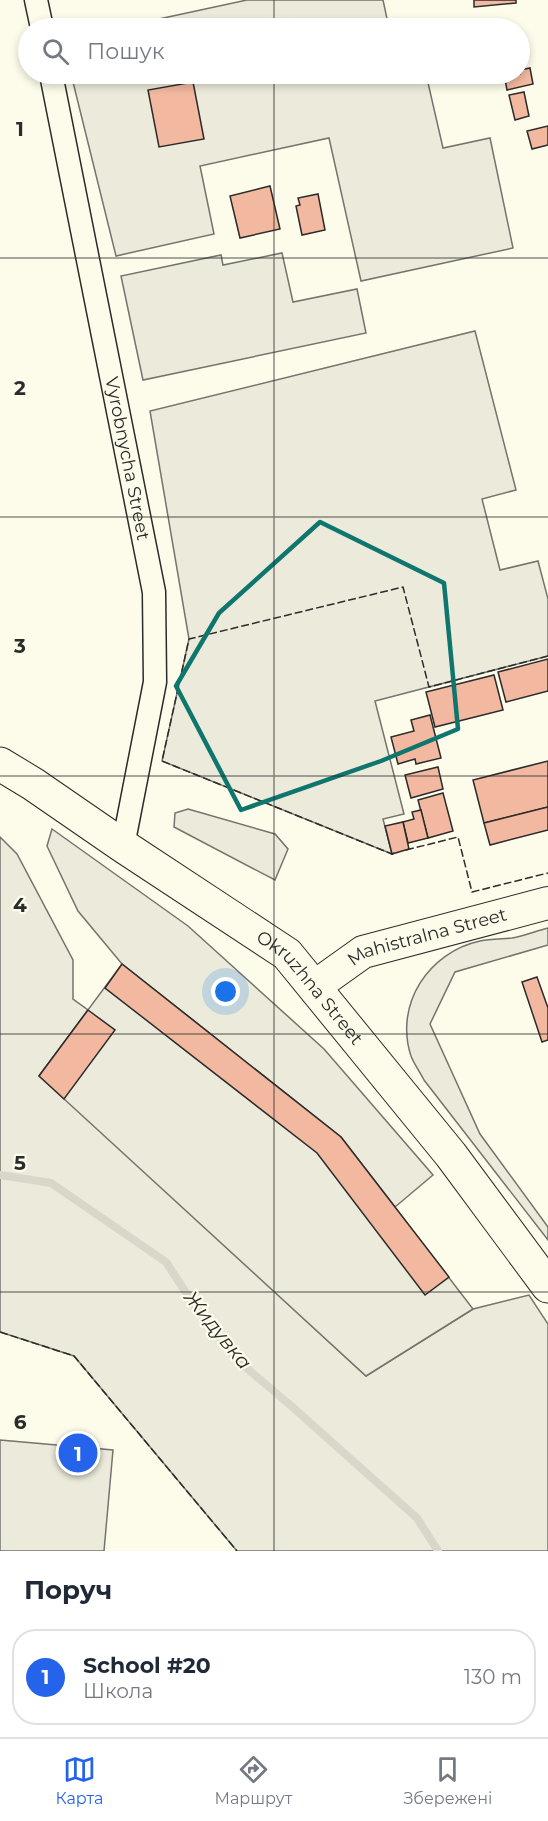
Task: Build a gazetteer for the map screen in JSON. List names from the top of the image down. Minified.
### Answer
{"streets":{"main road":["Okruzhna Street"],"street":["Vyrobnycha Street","Mahistralna Street"]},"crossings":[["Vyrobnycha Street","Okruzhna Street"],["Mahistralna Street","Okruzhna Street"]],"water":["Жидувка"],"page":{"search":"Пошук","pins":"1","heading":"Поруч","list":[{"mark":"1","name":"School #20","note":"Школа","value":"130 m"}],"nav":["Карта","Маршрут","Збережені"]},"grid":{"rows":["1","2","3","4","5","6"]}}
